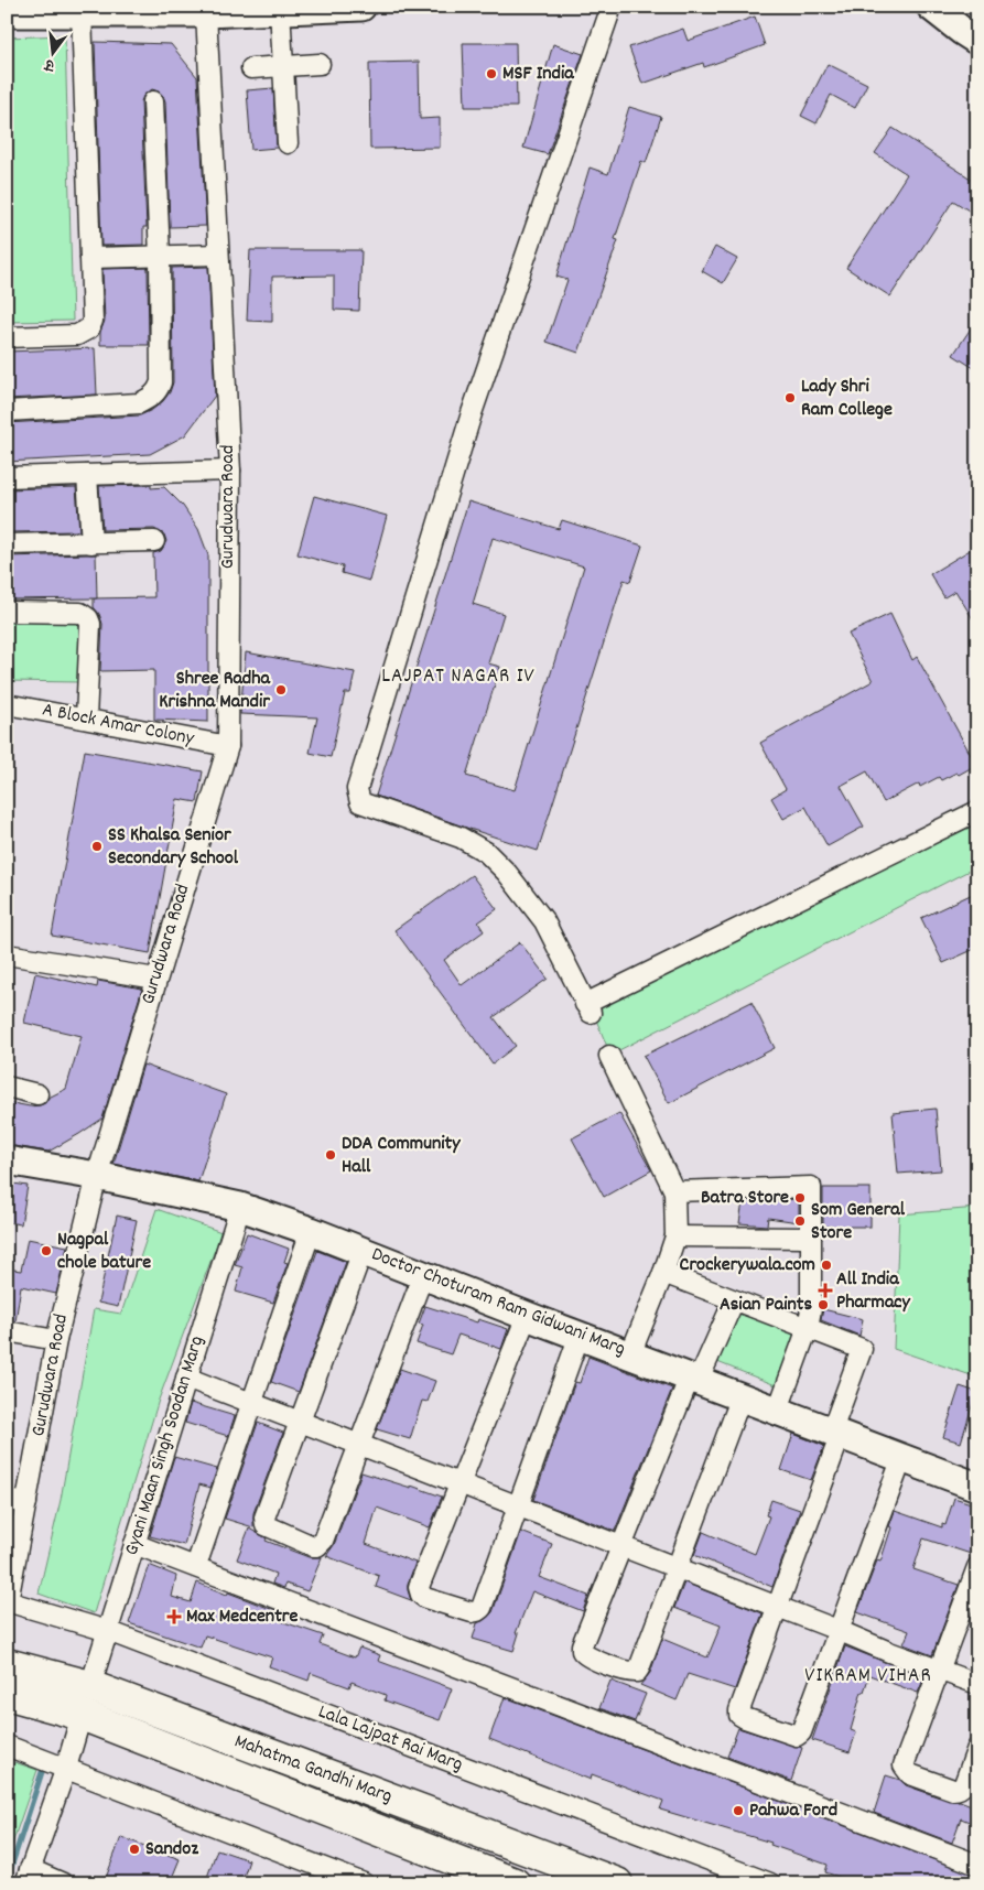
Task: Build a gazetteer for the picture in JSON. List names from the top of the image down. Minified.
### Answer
{"streets":{"main road":["Mahatma Gandhi Marg"],"street":["Gurudwara Road","A Block Amar Colony","Doctor Choturam Ram Gidwani Marg","Gyani Maan Singh Soodan Marg","Lala Lajpat Rai Marg"]},"crossings":[["Gurudwara Road","A Block Amar Colony"],["Gurudwara Road","Doctor Choturam Ram Gidwani Marg"],["Gurudwara Road","Lala Lajpat Rai Marg"],["Doctor Choturam Ram Gidwani Marg","Gyani Maan Singh Soodan Marg"],["Gyani Maan Singh Soodan Marg","Lala Lajpat Rai Marg"],["Gyani Maan Singh Soodan Marg","Mahatma Gandhi Marg"]],"districts":["LAJPAT NAGAR IV","VIKRAM VIHAR"],"places":{"other":["MSF India","Lady Shri Ram College","Shree Radha Krishna Mandir","SS Khalsa Senior Secondary School","DDA Community Hall","Batra Store","Som General Store","Nagpal chole bature","Crockerywala.com","Asian Paints","Pahwa Ford","Sandoz"],"health":["All India Pharmacy","Max Medcentre"]},"north":"bottom"}
